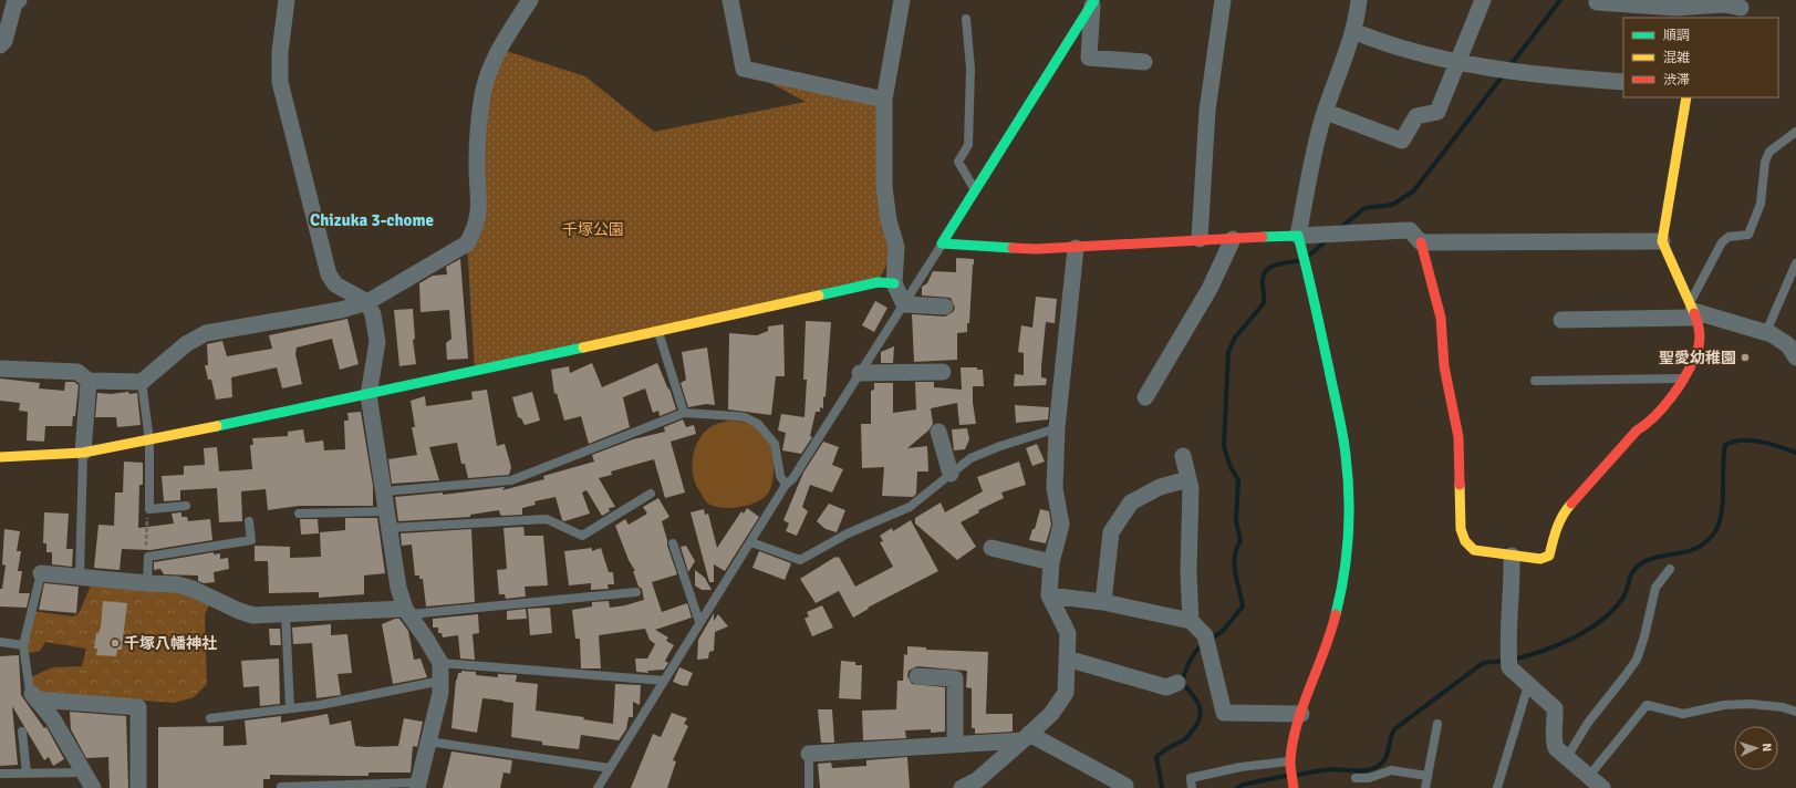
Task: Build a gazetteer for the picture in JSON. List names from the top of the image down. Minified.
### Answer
{"districts":["Chizuka 3-chome"],"parks":["千塚公園"],"places":["聖愛幼稚園","千塚八幡神社"],"legend":["順調","混雑","渋滞"],"north":"right"}
